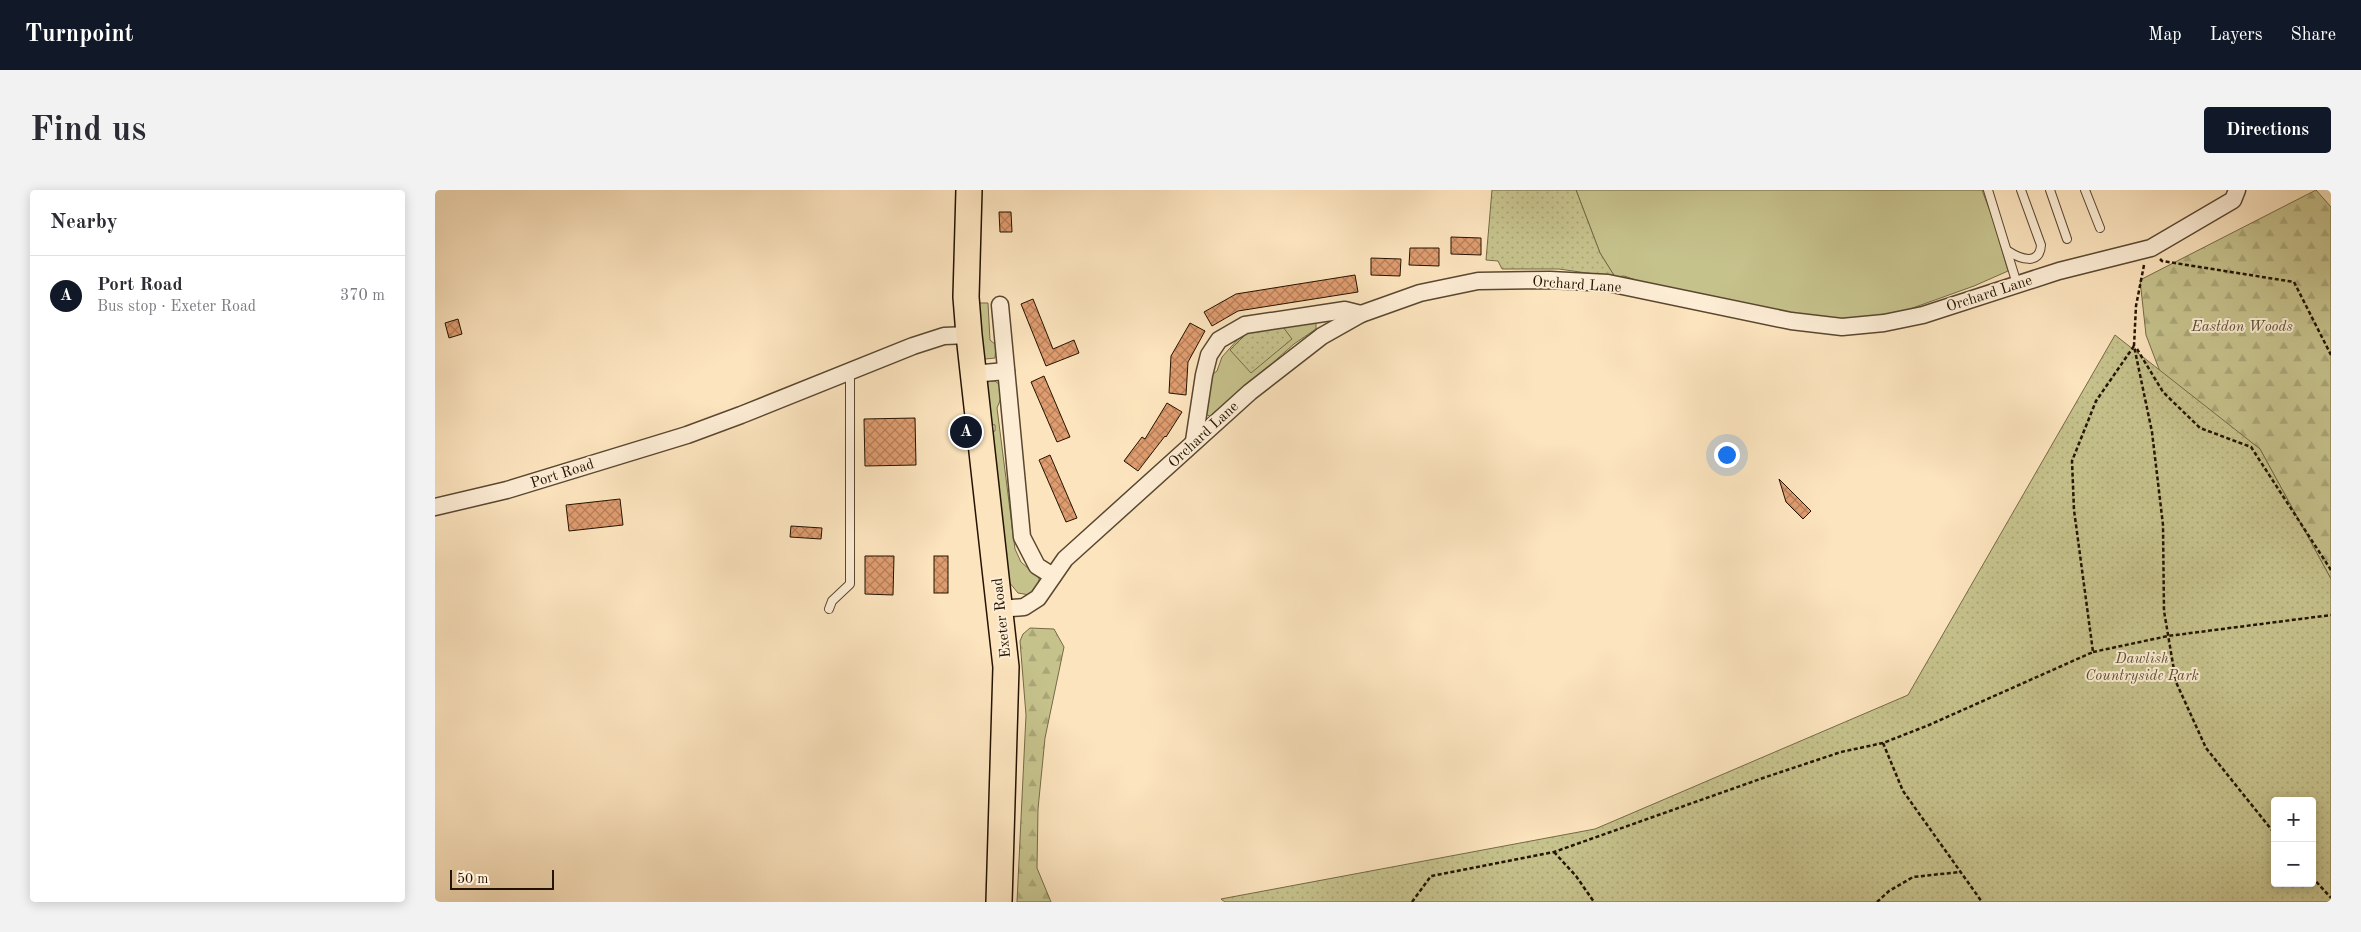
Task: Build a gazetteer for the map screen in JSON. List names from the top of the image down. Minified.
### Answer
{"streets":{"main road":["Exeter Road"],"street":["Orchard Lane","Port Road"]},"crossings":[["Orchard Lane","Exeter Road"],["Port Road","Exeter Road"]],"parks":["Eastdon Woods","Dawlish Countryside Park"],"scale_bar":"50 m","page":{"header":"Turnpoint","nav":["Map","Layers","Share"],"buttons":"Directions","title":"Find us","heading":"Nearby","list":[{"mark":"A","name":"Port Road","note":"Bus stop · Exeter Road","value":"370 m"}],"pins":"A","map_buttons":["+","−"],"scale":"50 m"}}
